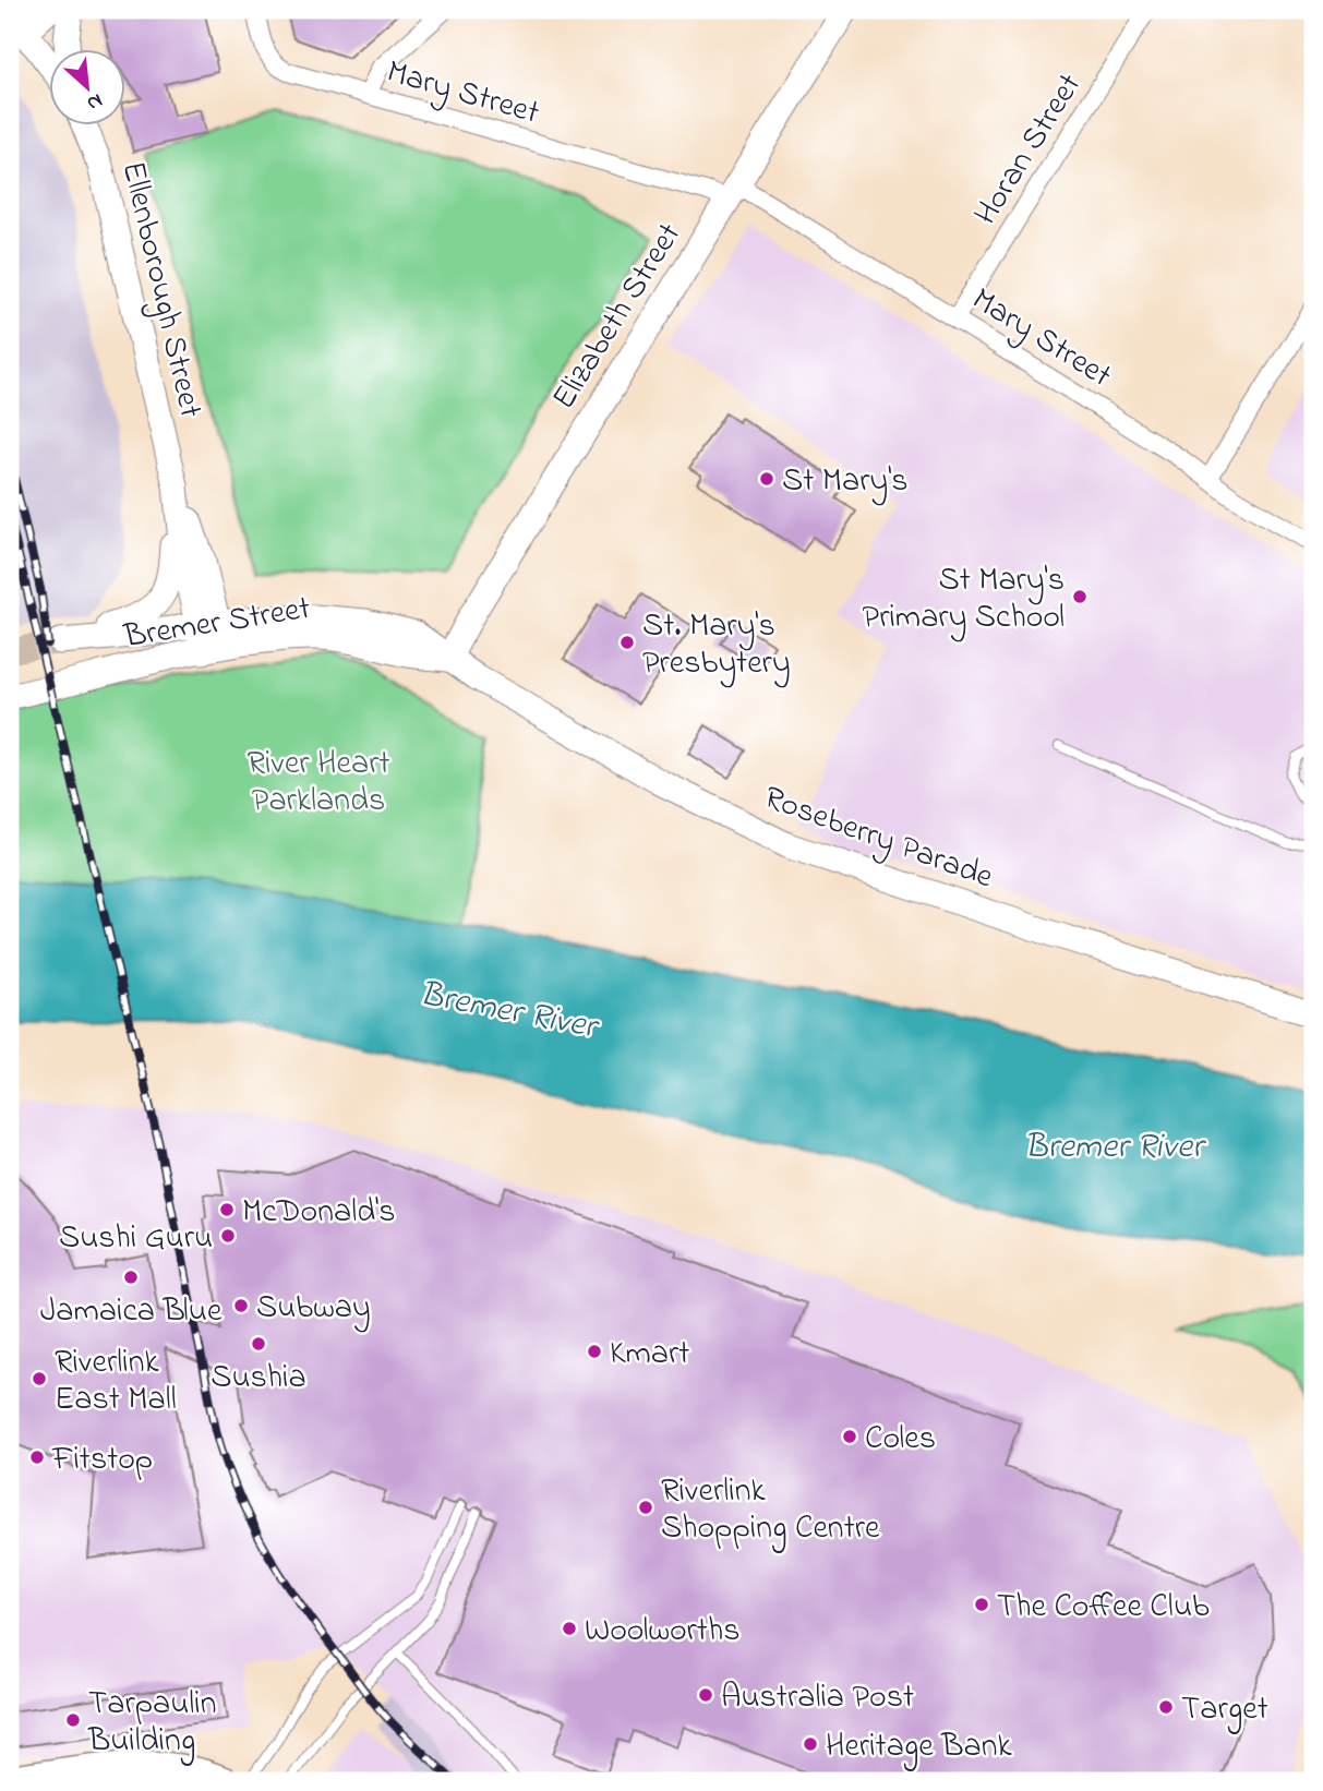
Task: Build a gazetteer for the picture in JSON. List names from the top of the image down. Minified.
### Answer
{"streets":{"street":["Mary Street","Horan Street","Ellenborough Street","Elizabeth Street","Bremer Street","Roseberry Parade"]},"crossings":[["Mary Street","Horan Street"],["Mary Street","Elizabeth Street"],["Ellenborough Street","Bremer Street"],["Elizabeth Street","Bremer Street"],["Elizabeth Street","Roseberry Parade"],["Bremer Street","Roseberry Parade"]],"water":["Bremer River"],"parks":["River Heart Parklands"],"places":["St Mary's","St Mary's Primary School","St. Mary's Presbytery","McDonald's","Sushi Guru","Jamaica Blue","Subway","Sushia","Kmart","Riverlink East Mall","Coles","Fitstop","Riverlink Shopping Centre","The Coffee Club","Woolworths","Australia Post","Target","Tarpaulin Building","Heritage Bank"],"north":"bottom right"}
